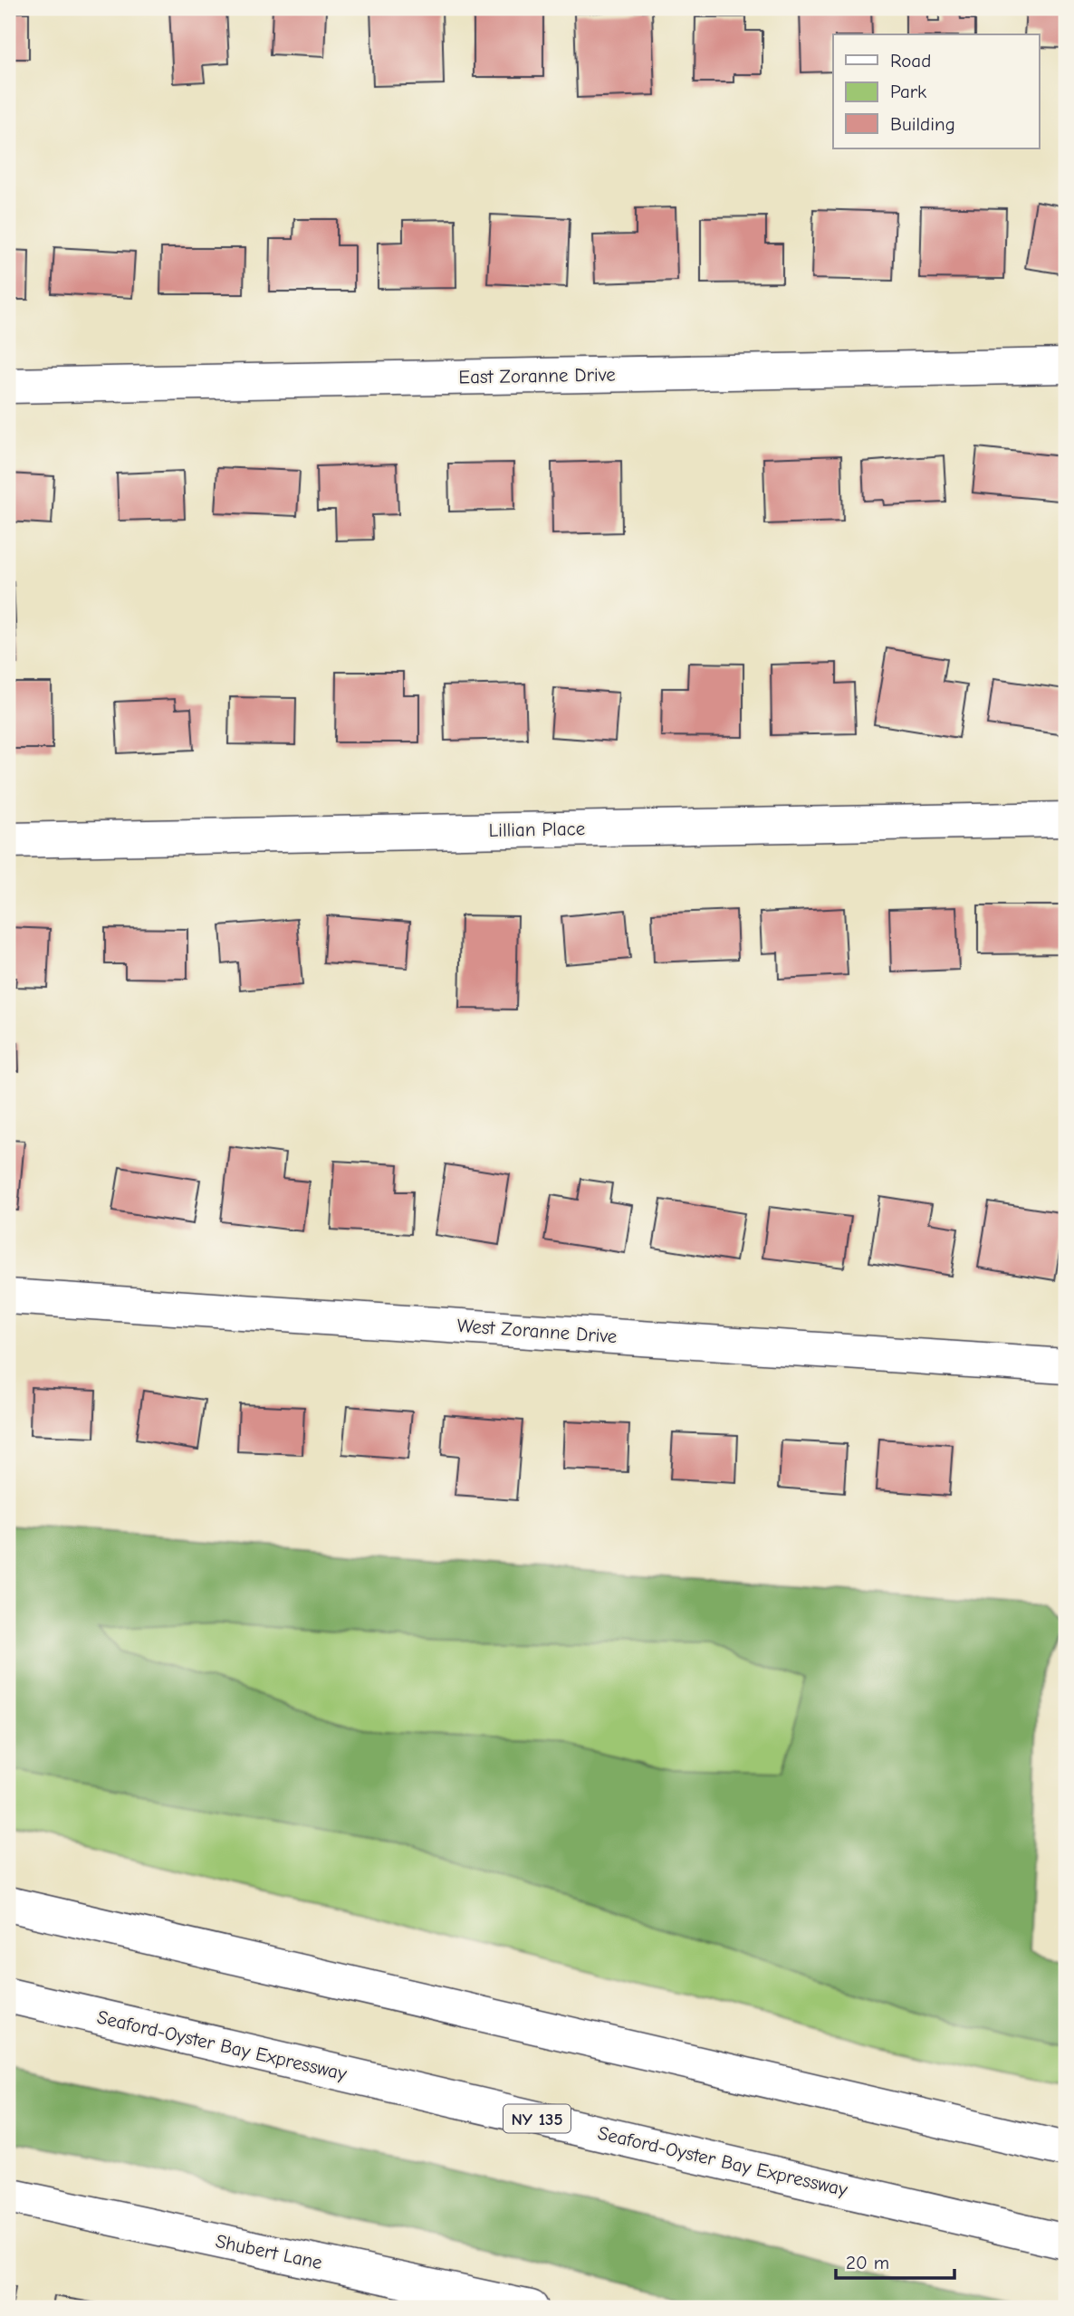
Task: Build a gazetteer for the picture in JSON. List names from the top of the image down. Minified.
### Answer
{"streets":{"main road":["East Zoranne Drive","Lillian Place","West Zoranne Drive","Seaford-Oyster Bay Expressway","NY 135","Shubert Lane"]},"legend":["Road","Park","Building"],"scale_bar":"20 m"}
